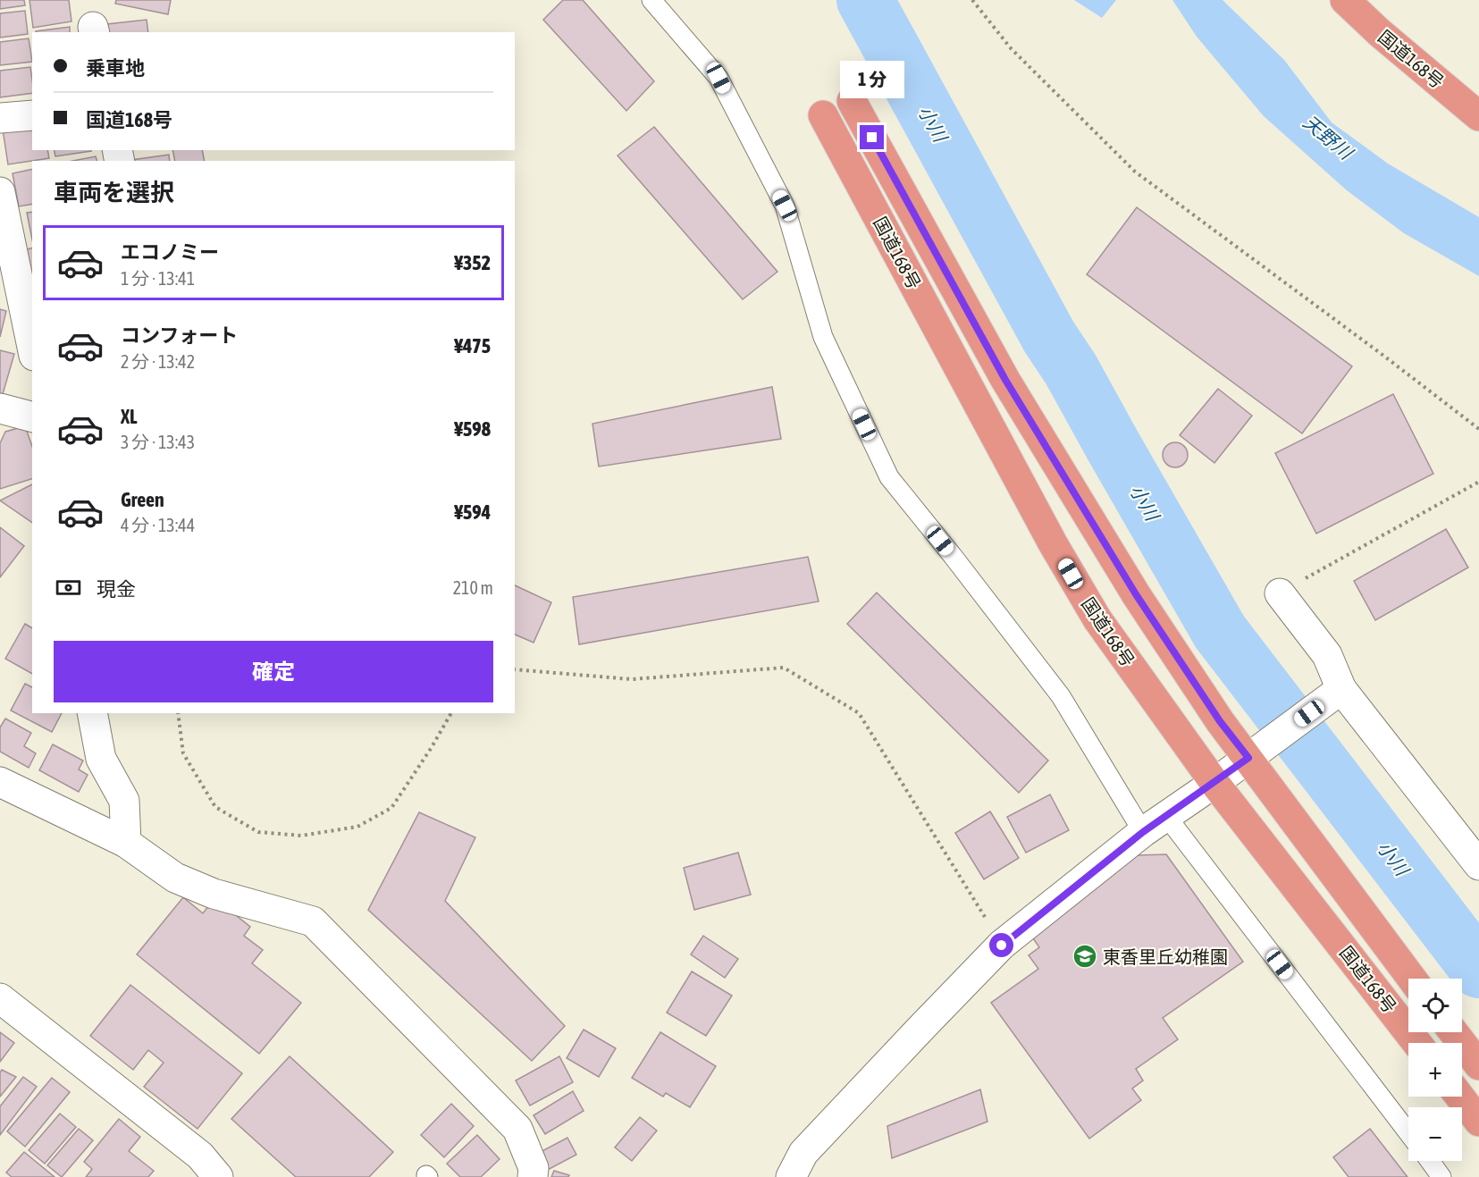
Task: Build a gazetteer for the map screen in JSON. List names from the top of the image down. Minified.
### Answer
{"streets":{"highway":["国道168号"]},"water":["小川","天野川"],"places":{"school or university":["東香里丘幼稚園"]},"page":{"banner":["乗車地","国道168号"],"bubble":"1 分","heading":"車両を選択","list":[{"name":"エコノミー","note":"1 分 · 13:41","value":"¥352"},{"name":"コンフォート","note":"2 分 · 13:42","value":"¥475"},{"name":"XL","note":"3 分 · 13:43","value":"¥598"},{"name":"Green","note":"4 分 · 13:44","value":"¥594"}],"pay":["現金","210 m"],"buttons":"確定","map_buttons":["+","−"]}}
